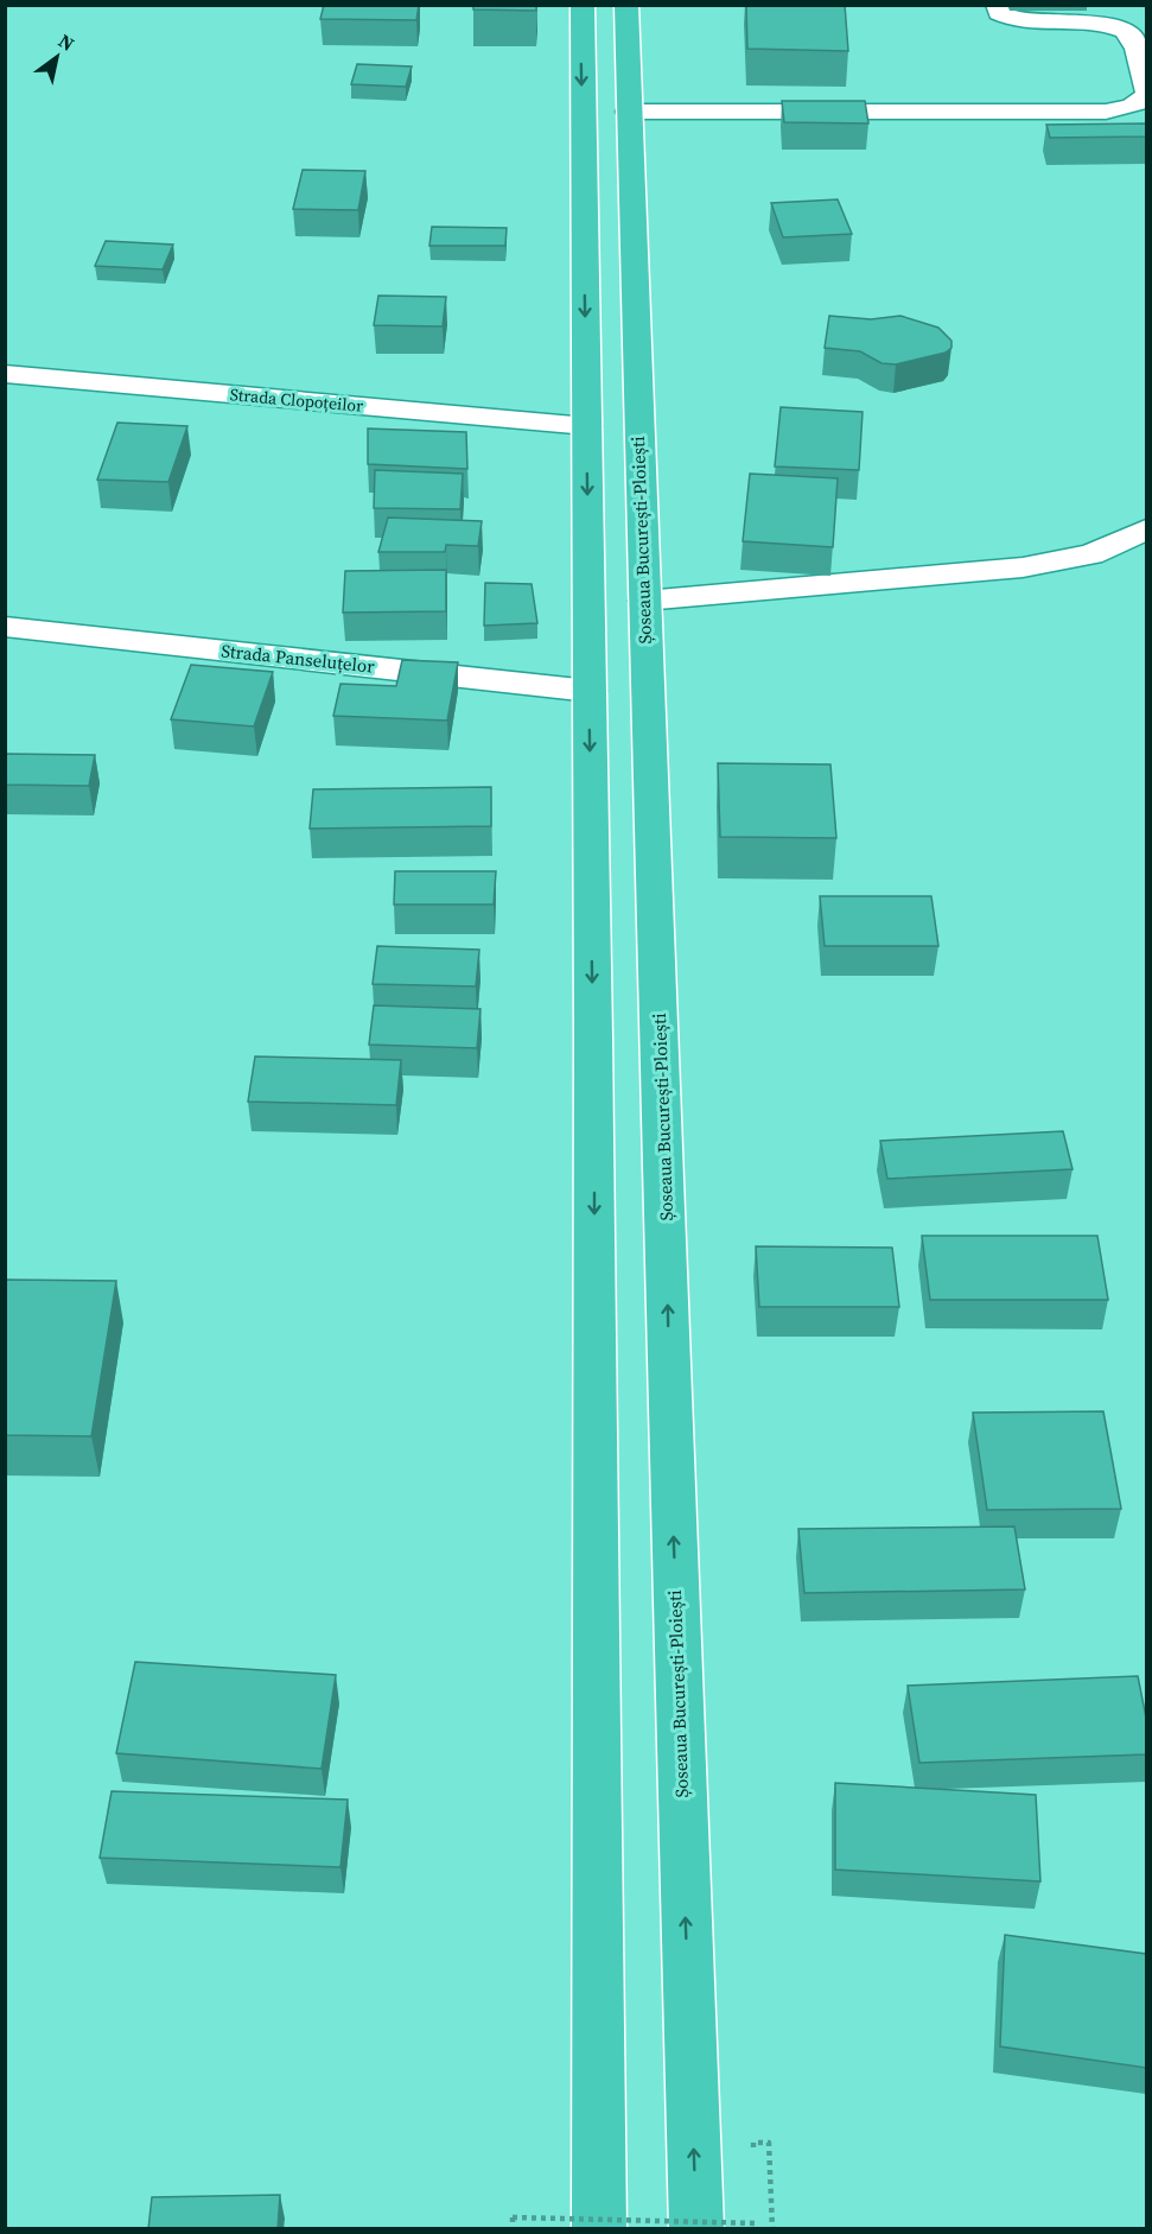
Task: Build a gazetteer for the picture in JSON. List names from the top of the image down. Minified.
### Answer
{"streets":{"highway":["Șoseaua București-Ploiești"],"street":["Strada Clopoțeilor","Strada Panseluțelor"]},"north":"top right"}
